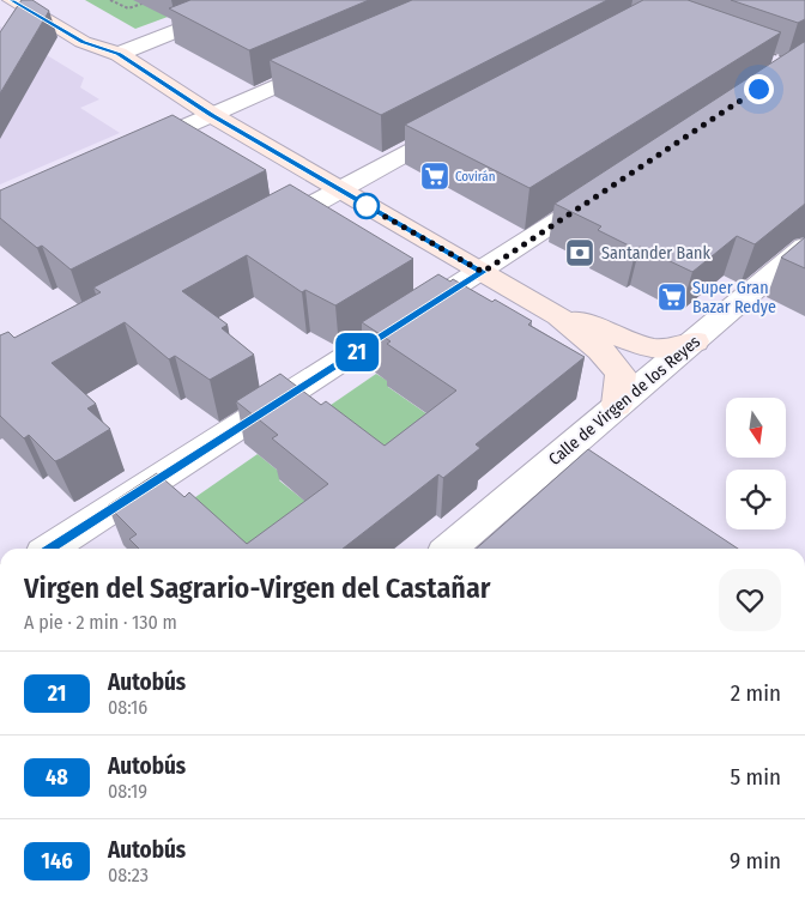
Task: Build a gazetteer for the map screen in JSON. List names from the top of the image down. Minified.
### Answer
{"streets":{"street":["Calle de Virgen de los Reyes"]},"places":{"supermarket":["Covirán","Super Gran Bazar Redye"],"bank":["Santander Bank"]},"lines":["bus line 21"],"north":"bottom","page":{"on_map":"21","heading":["Virgen del Sagrario-Virgen del Castañar","A pie · 2 min · 130 m"],"list":[{"mark":"21","name":"Autobús","note":"08:16","value":"2 min"},{"mark":"48","name":"Autobús","note":"08:19","value":"5 min"},{"mark":"146","name":"Autobús","note":"08:23","value":"9 min"}]}}
